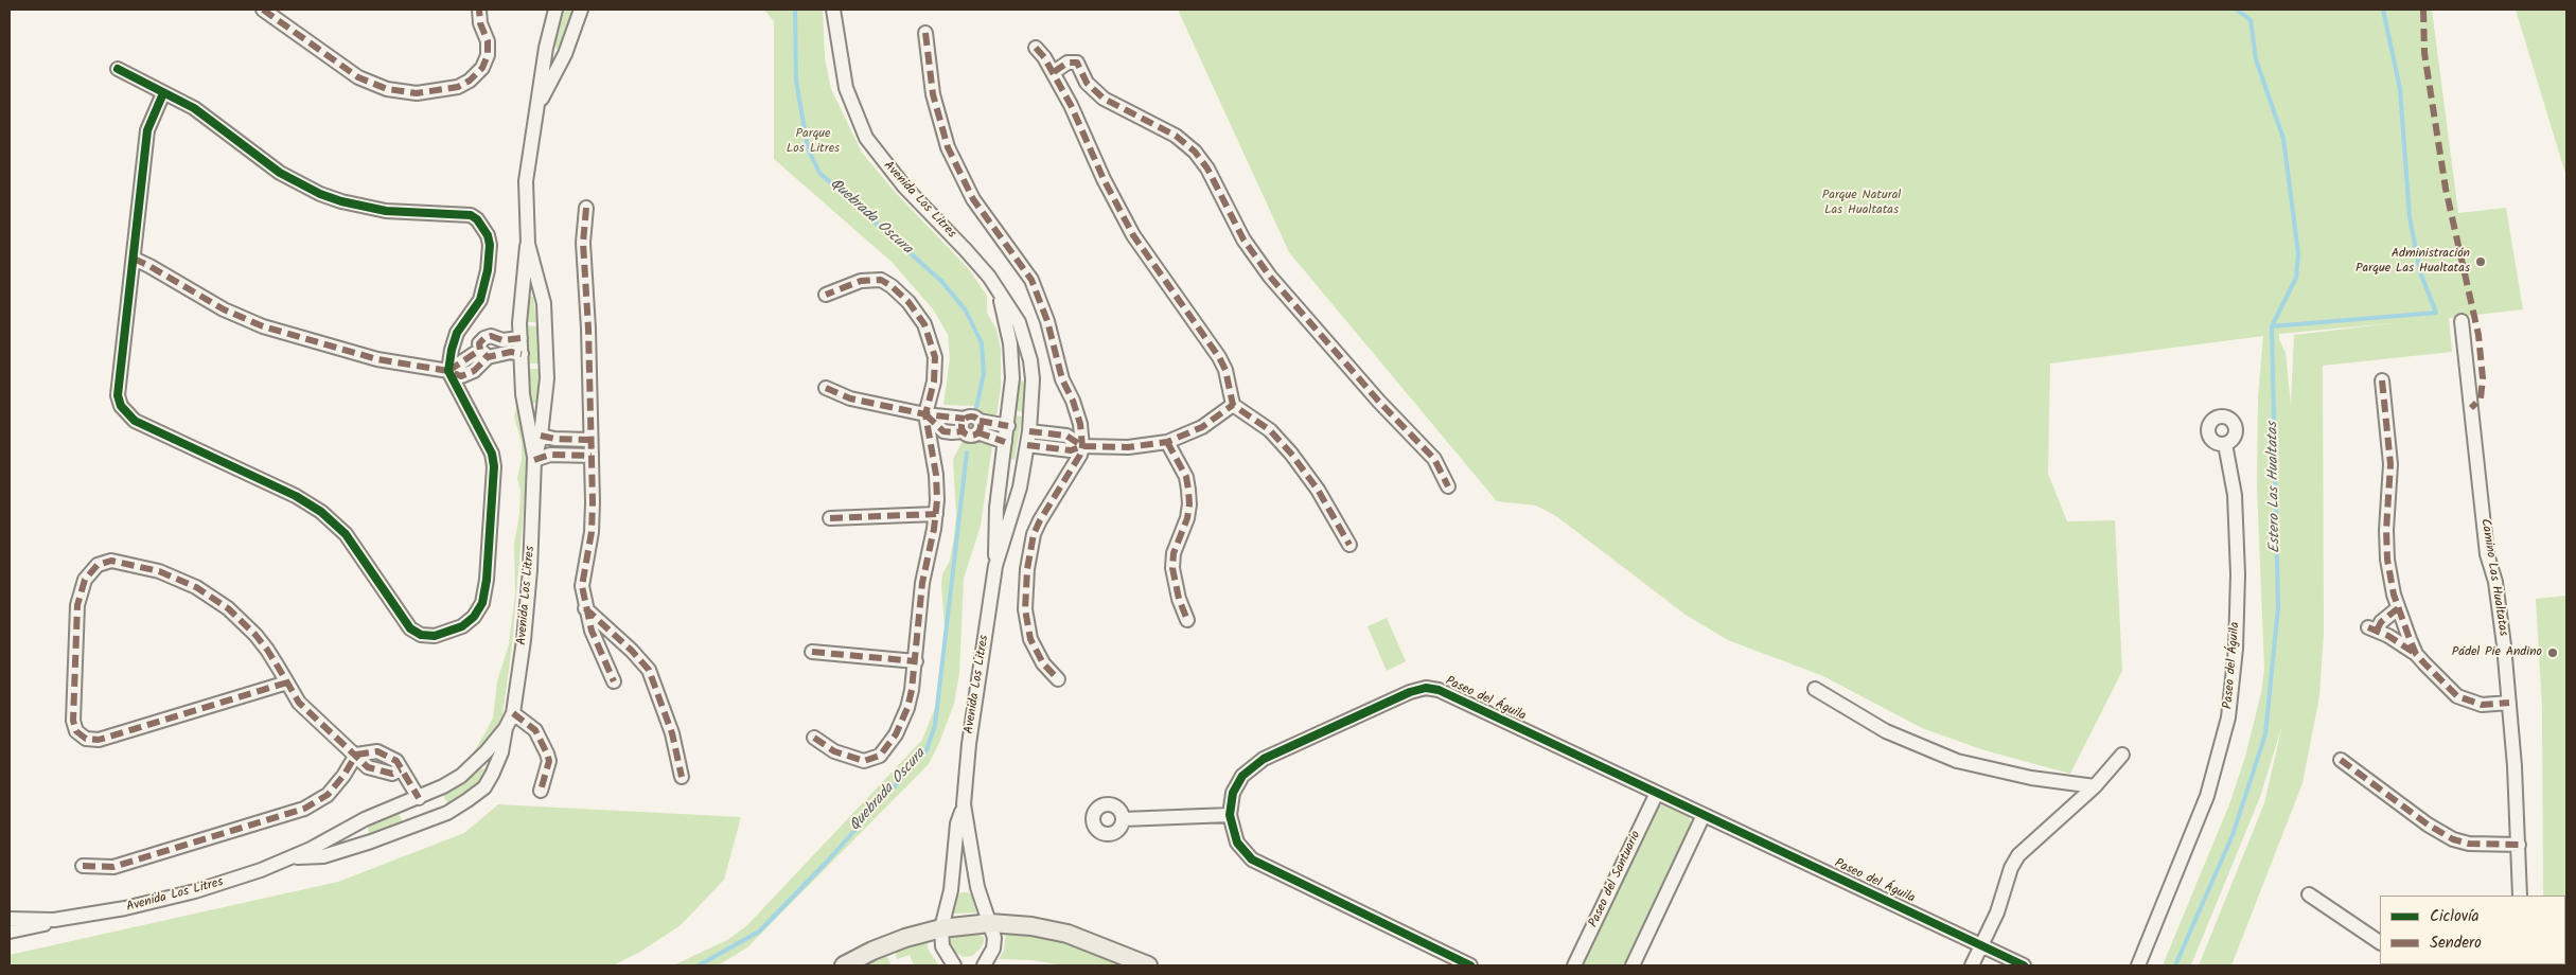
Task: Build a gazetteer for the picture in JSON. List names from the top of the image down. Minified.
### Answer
{"streets":{"street":["Avenida Los Litres","Camino Las Hualtatas","Paseo del Águila","Paseo del Santuario"]},"crossings":[["Paseo del Águila","Paseo del Santuario"]],"water":["Quebrada Oscura","Estero Las Hualtatas"],"parks":["Parque Los Litres","Parque Natural Las Hualtatas"],"places":["Administración Parque Las Hualtatas","Pádel Pie Andino"],"legend":["Ciclovía","Sendero"]}
